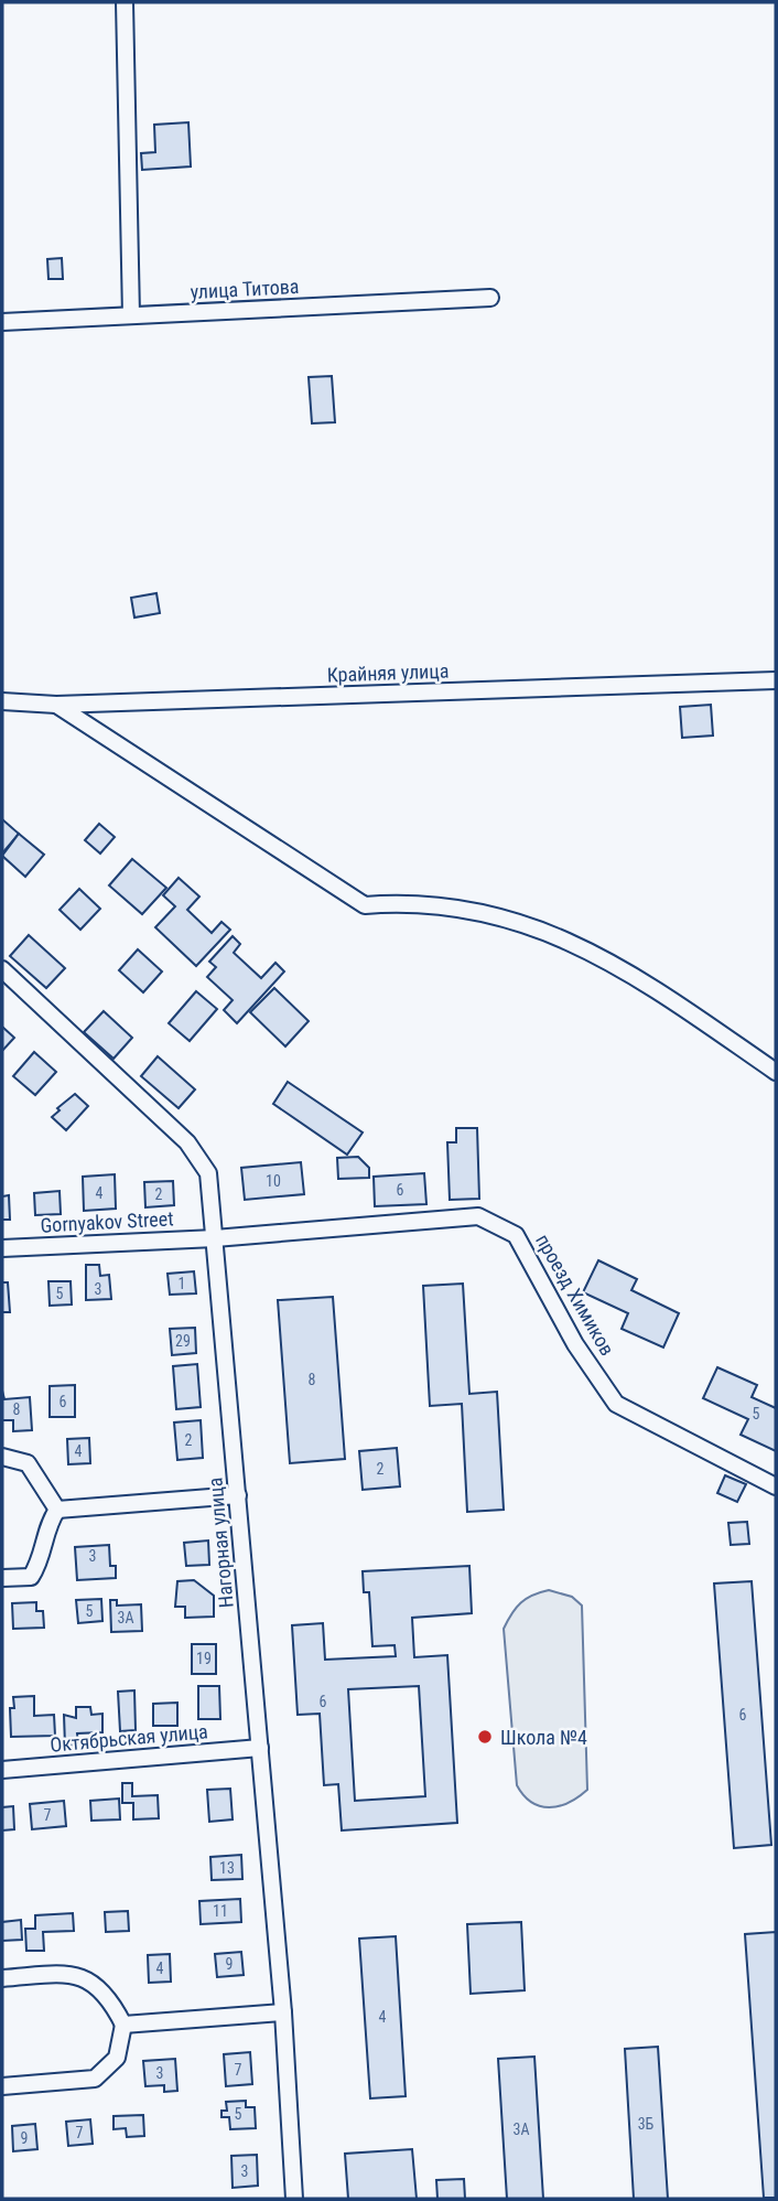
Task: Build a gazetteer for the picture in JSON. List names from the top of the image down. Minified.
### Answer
{"streets":{"street":["улица Титова","Крайняя улица","Gornyakov Street","проезд Химиков","Нагорная улица","Октябрьская улица"]},"crossings":[["Gornyakov Street","проезд Химиков"],["Gornyakov Street","Нагорная улица"],["проезд Химиков","Нагорная улица"],["Нагорная улица","Октябрьская улица"]],"places":["Школа №4"],"house_numbers":["10","6","4","2","1","3","5","29","8","6","8","5","2","4","2","3","5","3А","19","6","6","7","13","11","9","4","4","7","3","5","3Б","3А","7","9","3"]}
